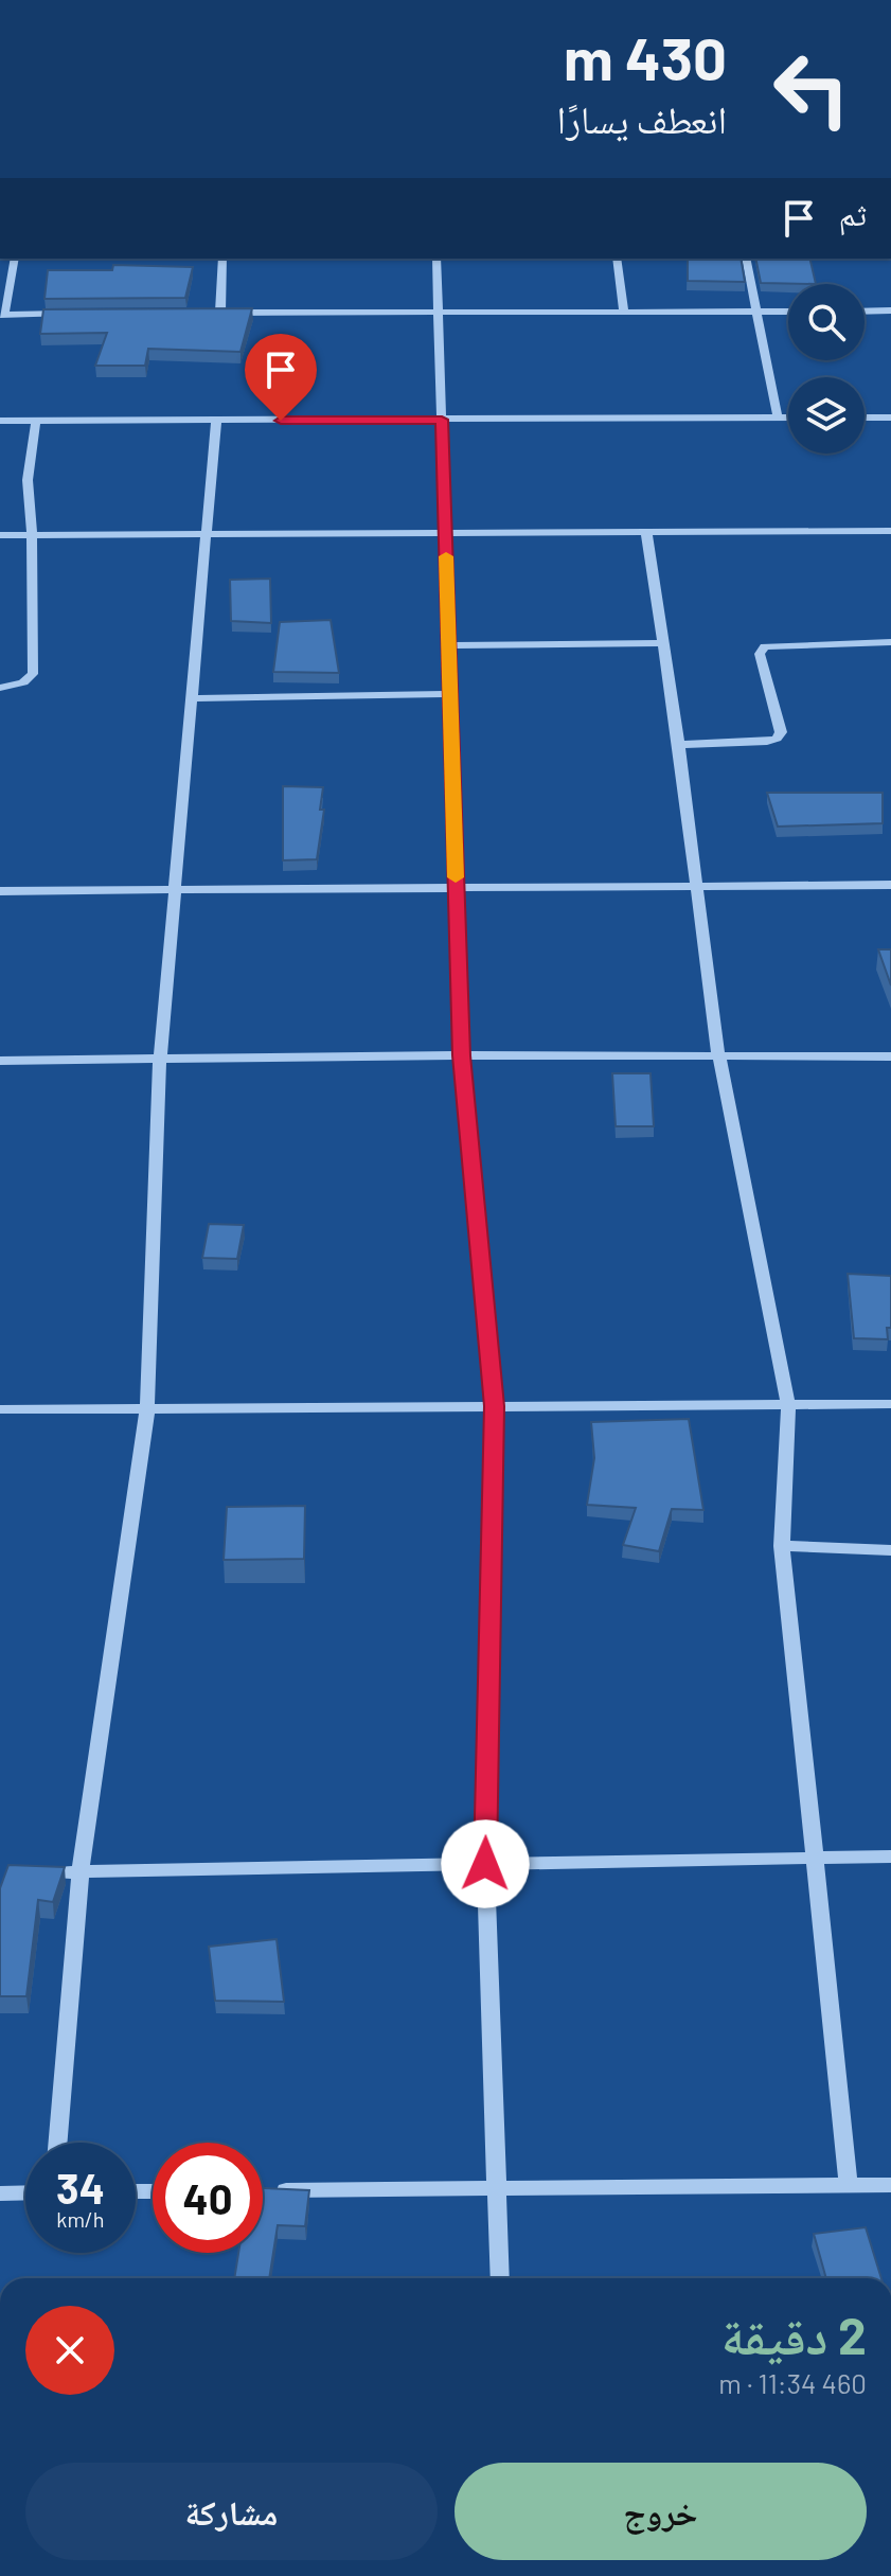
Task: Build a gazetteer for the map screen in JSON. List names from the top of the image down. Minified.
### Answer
{"page":{"turn":["430 m","انعطف يسارًا"],"then":"ثم","speed":"34 km/h","limit":"40","heading":["2 دقيقة","460 m · 11:34"],"buttons":["خروج","مشاركة"]}}
